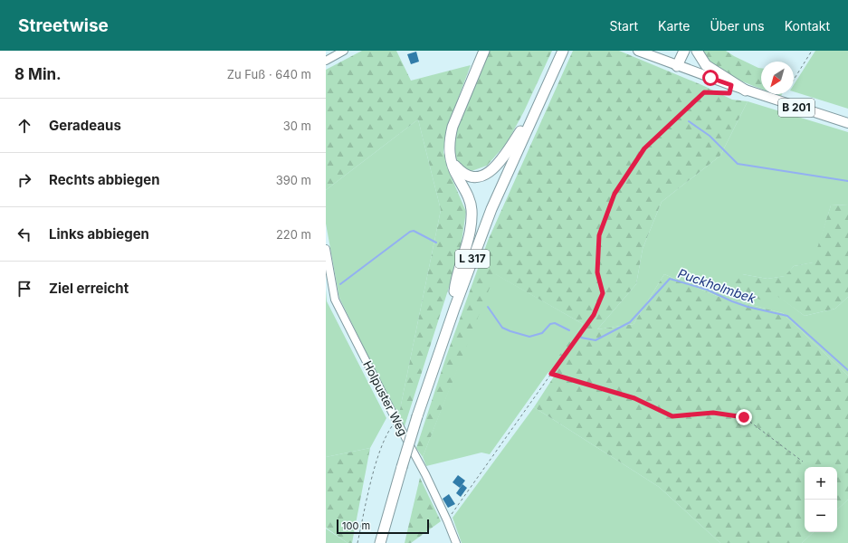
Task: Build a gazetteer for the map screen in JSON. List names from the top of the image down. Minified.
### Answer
{"streets":{"highway":["L 317"],"main road":["B 201"],"street":["Holpuster Weg"]},"water":["Puckholmbek"],"scale_bar":"100 m","north":"bottom left","page":{"header":"Streetwise","nav":["Start","Karte","Über uns","Kontakt"],"heading":["8 Min.","Zu Fuß · 640 m"],"list":[["Geradeaus","30 m"],["Rechts abbiegen","390 m"],["Links abbiegen","220 m"],"Ziel erreicht"],"map_buttons":["+","−"],"scale":"100 m"}}
